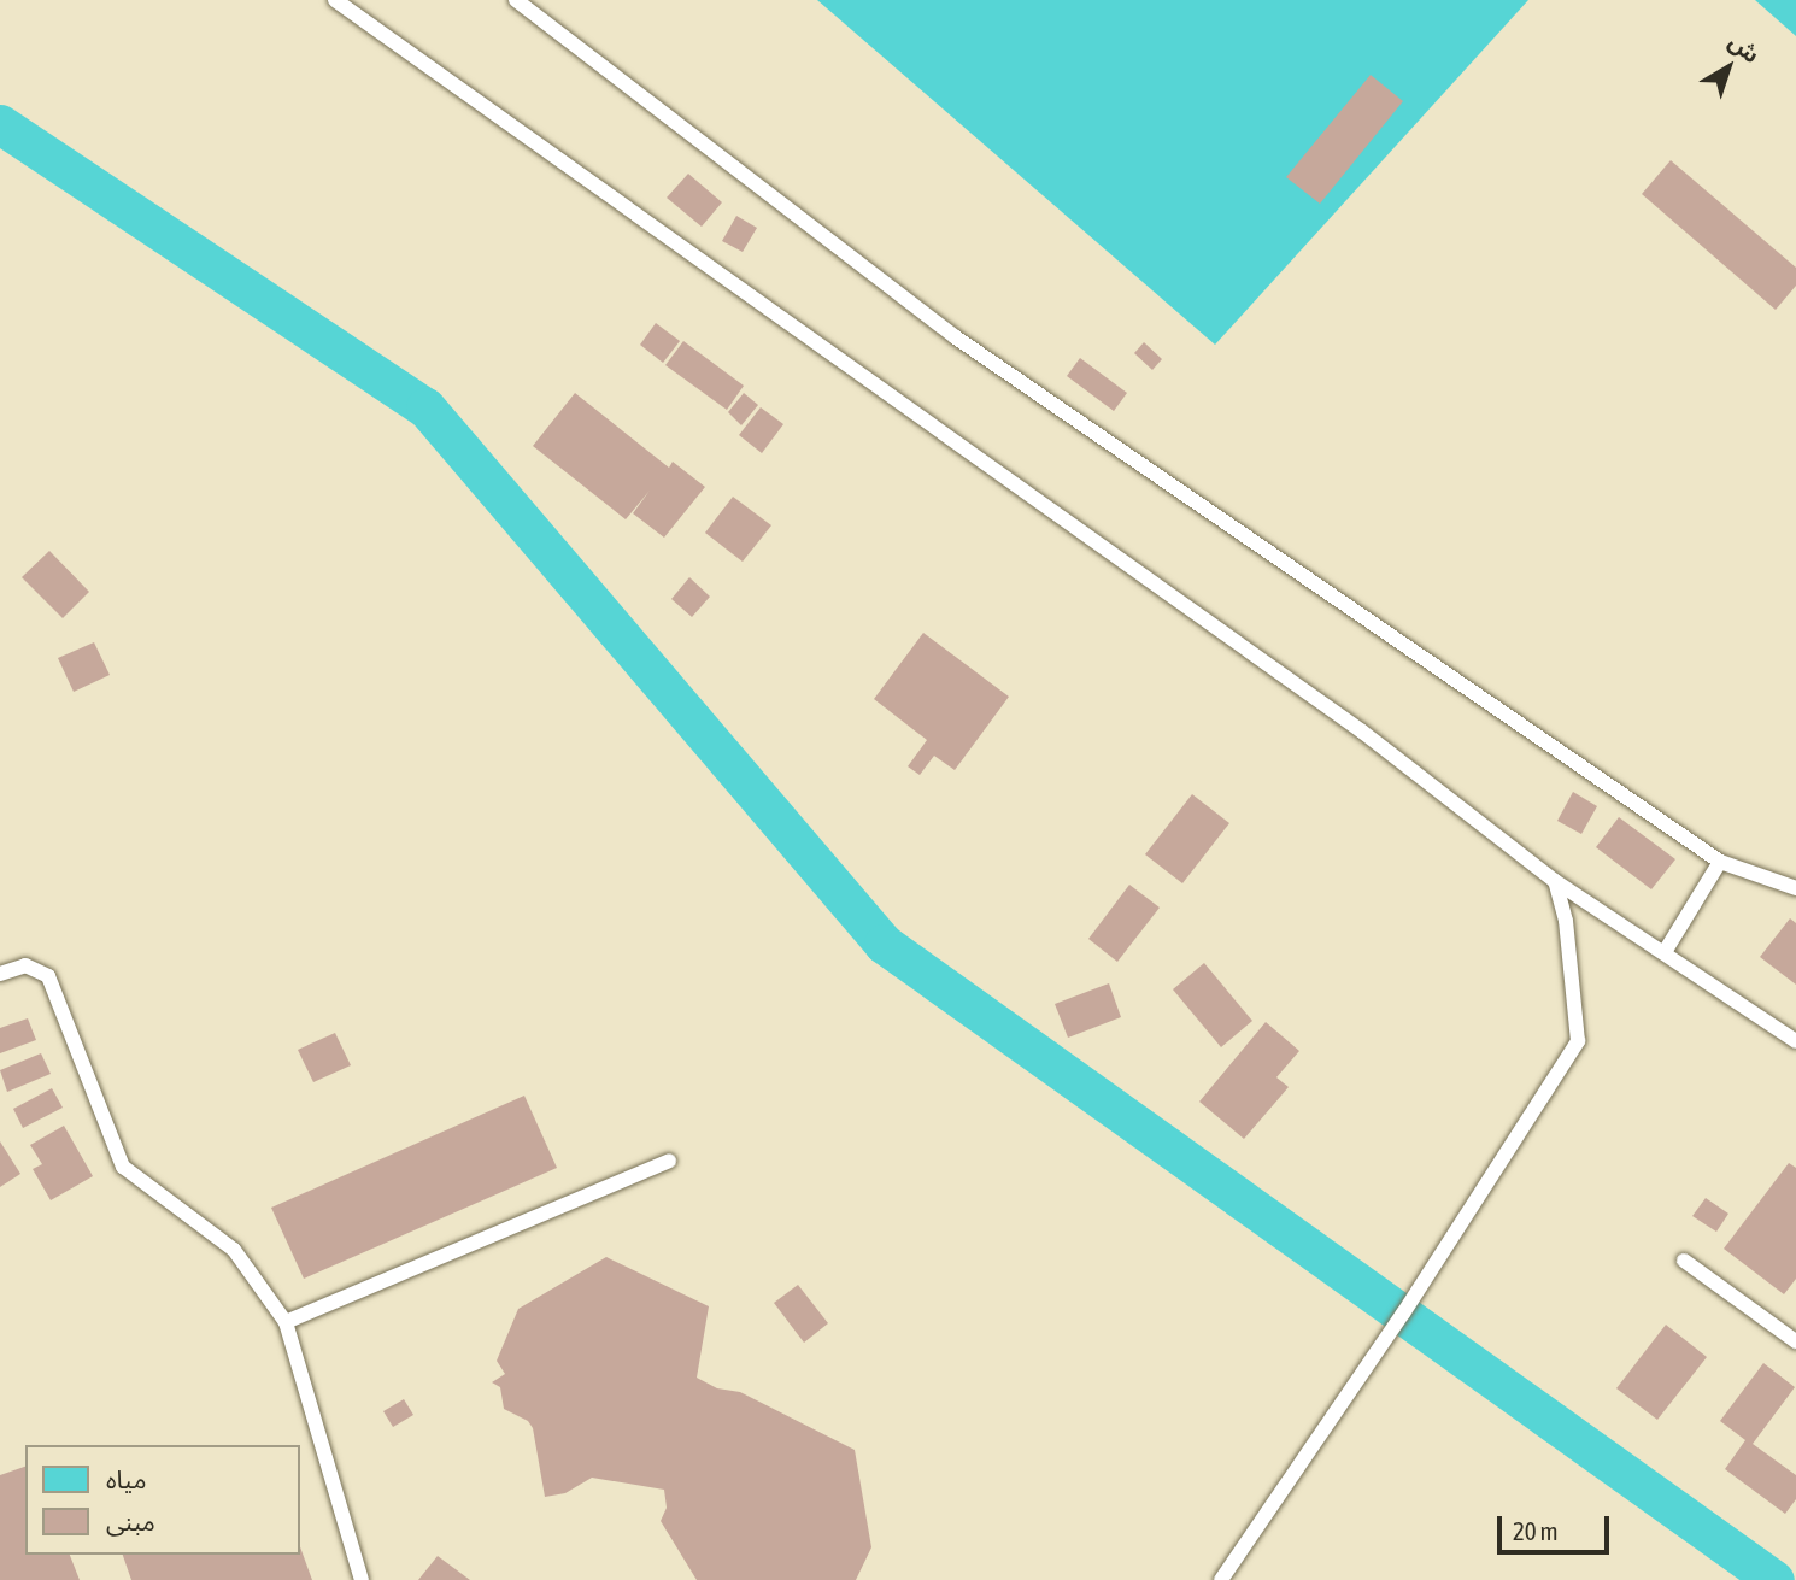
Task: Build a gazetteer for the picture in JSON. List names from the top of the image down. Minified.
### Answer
{"legend":["مياه","مبنى"],"scale_bar":"20 m","north":"top right"}
